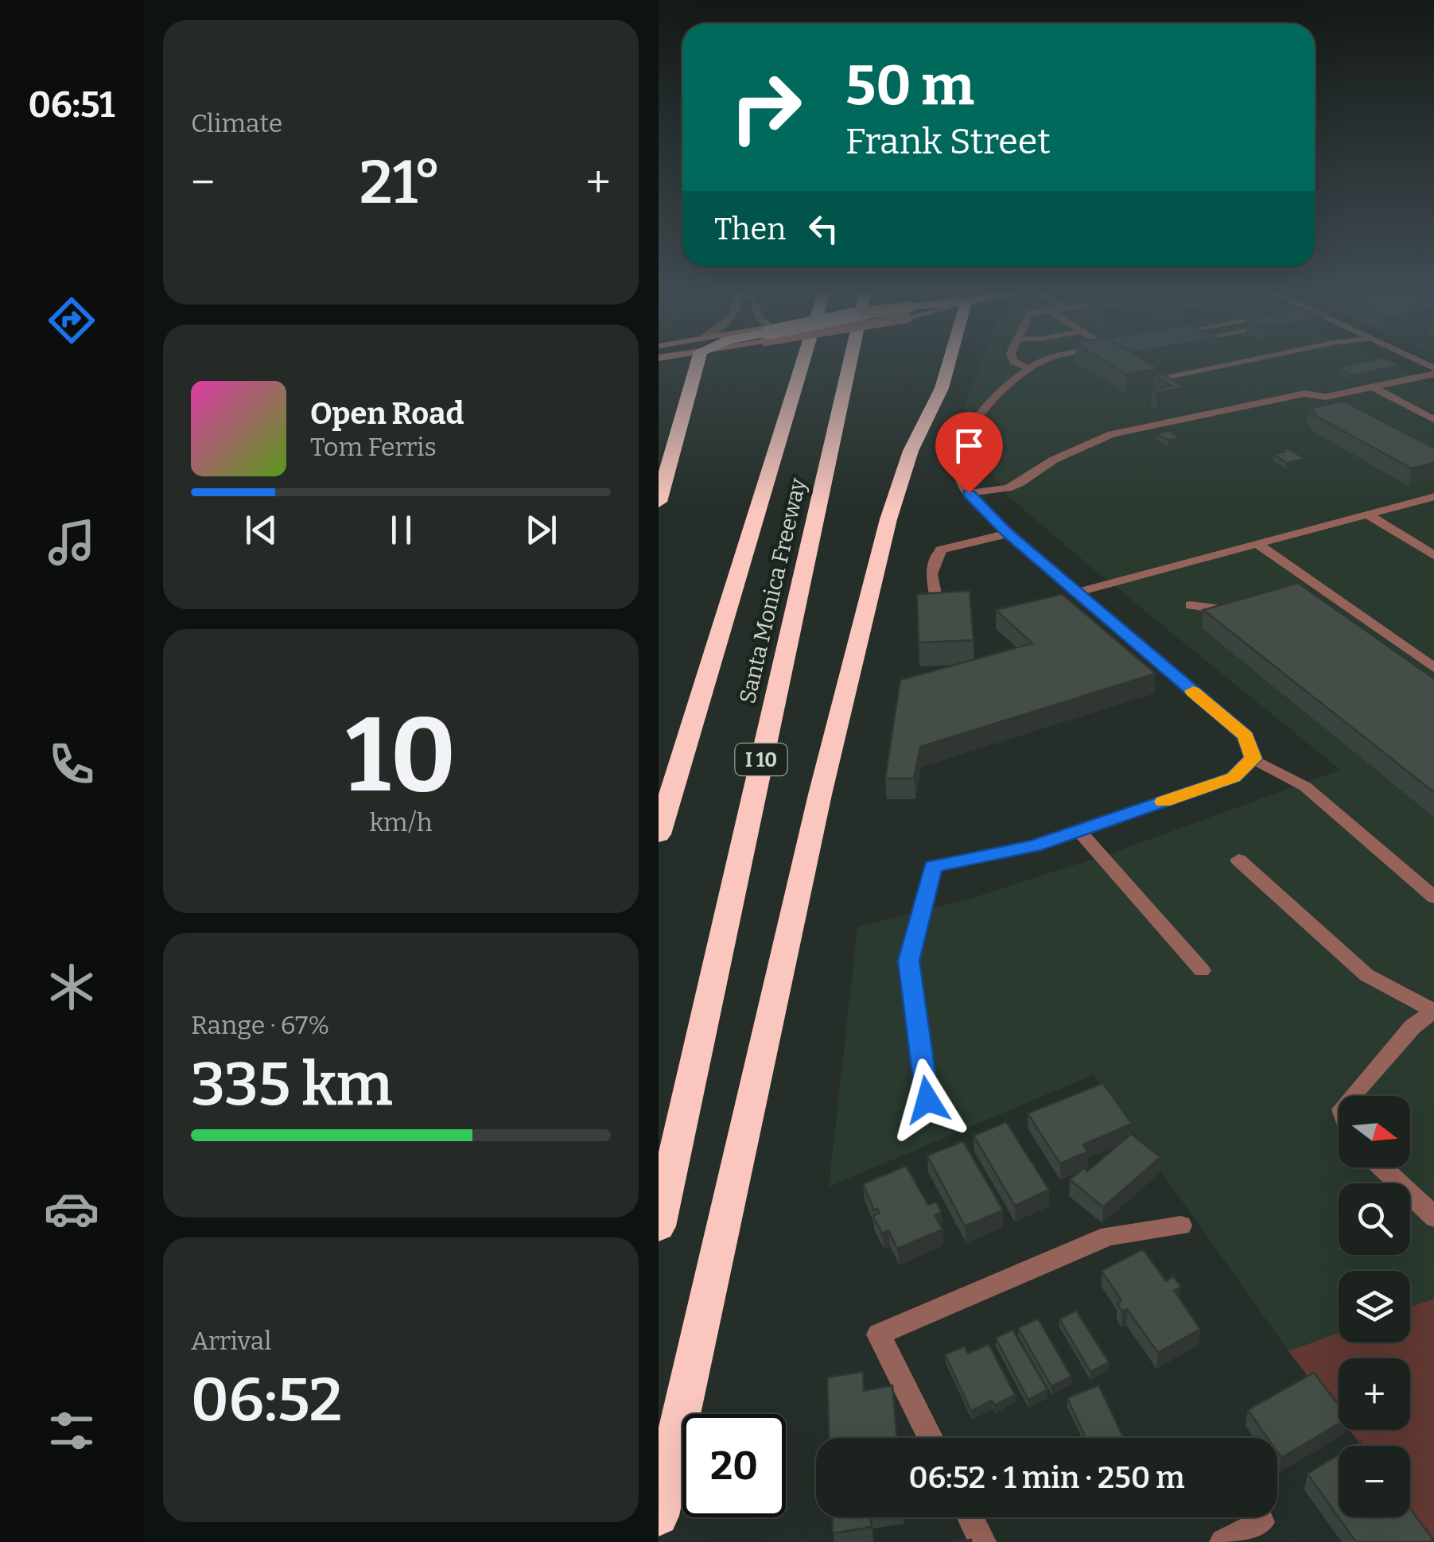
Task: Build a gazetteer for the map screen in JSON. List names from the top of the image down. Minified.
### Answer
{"streets":{"highway":["Santa Monica Freeway","I 10"]},"north":"right","page":{"tabs":"06:51","tile":["Climate",["10","km/h"],["Range · 67%","335 km"],["Arrival","06:52"]],"turn":["50 m","Frank Street"],"heat":["−","21°","+"],"then":"Then","song":["Open Road","Tom Ferris"],"map_buttons":["+","−"],"limit":"20","trip":"06:52 · 1 min · 250 m"}}
